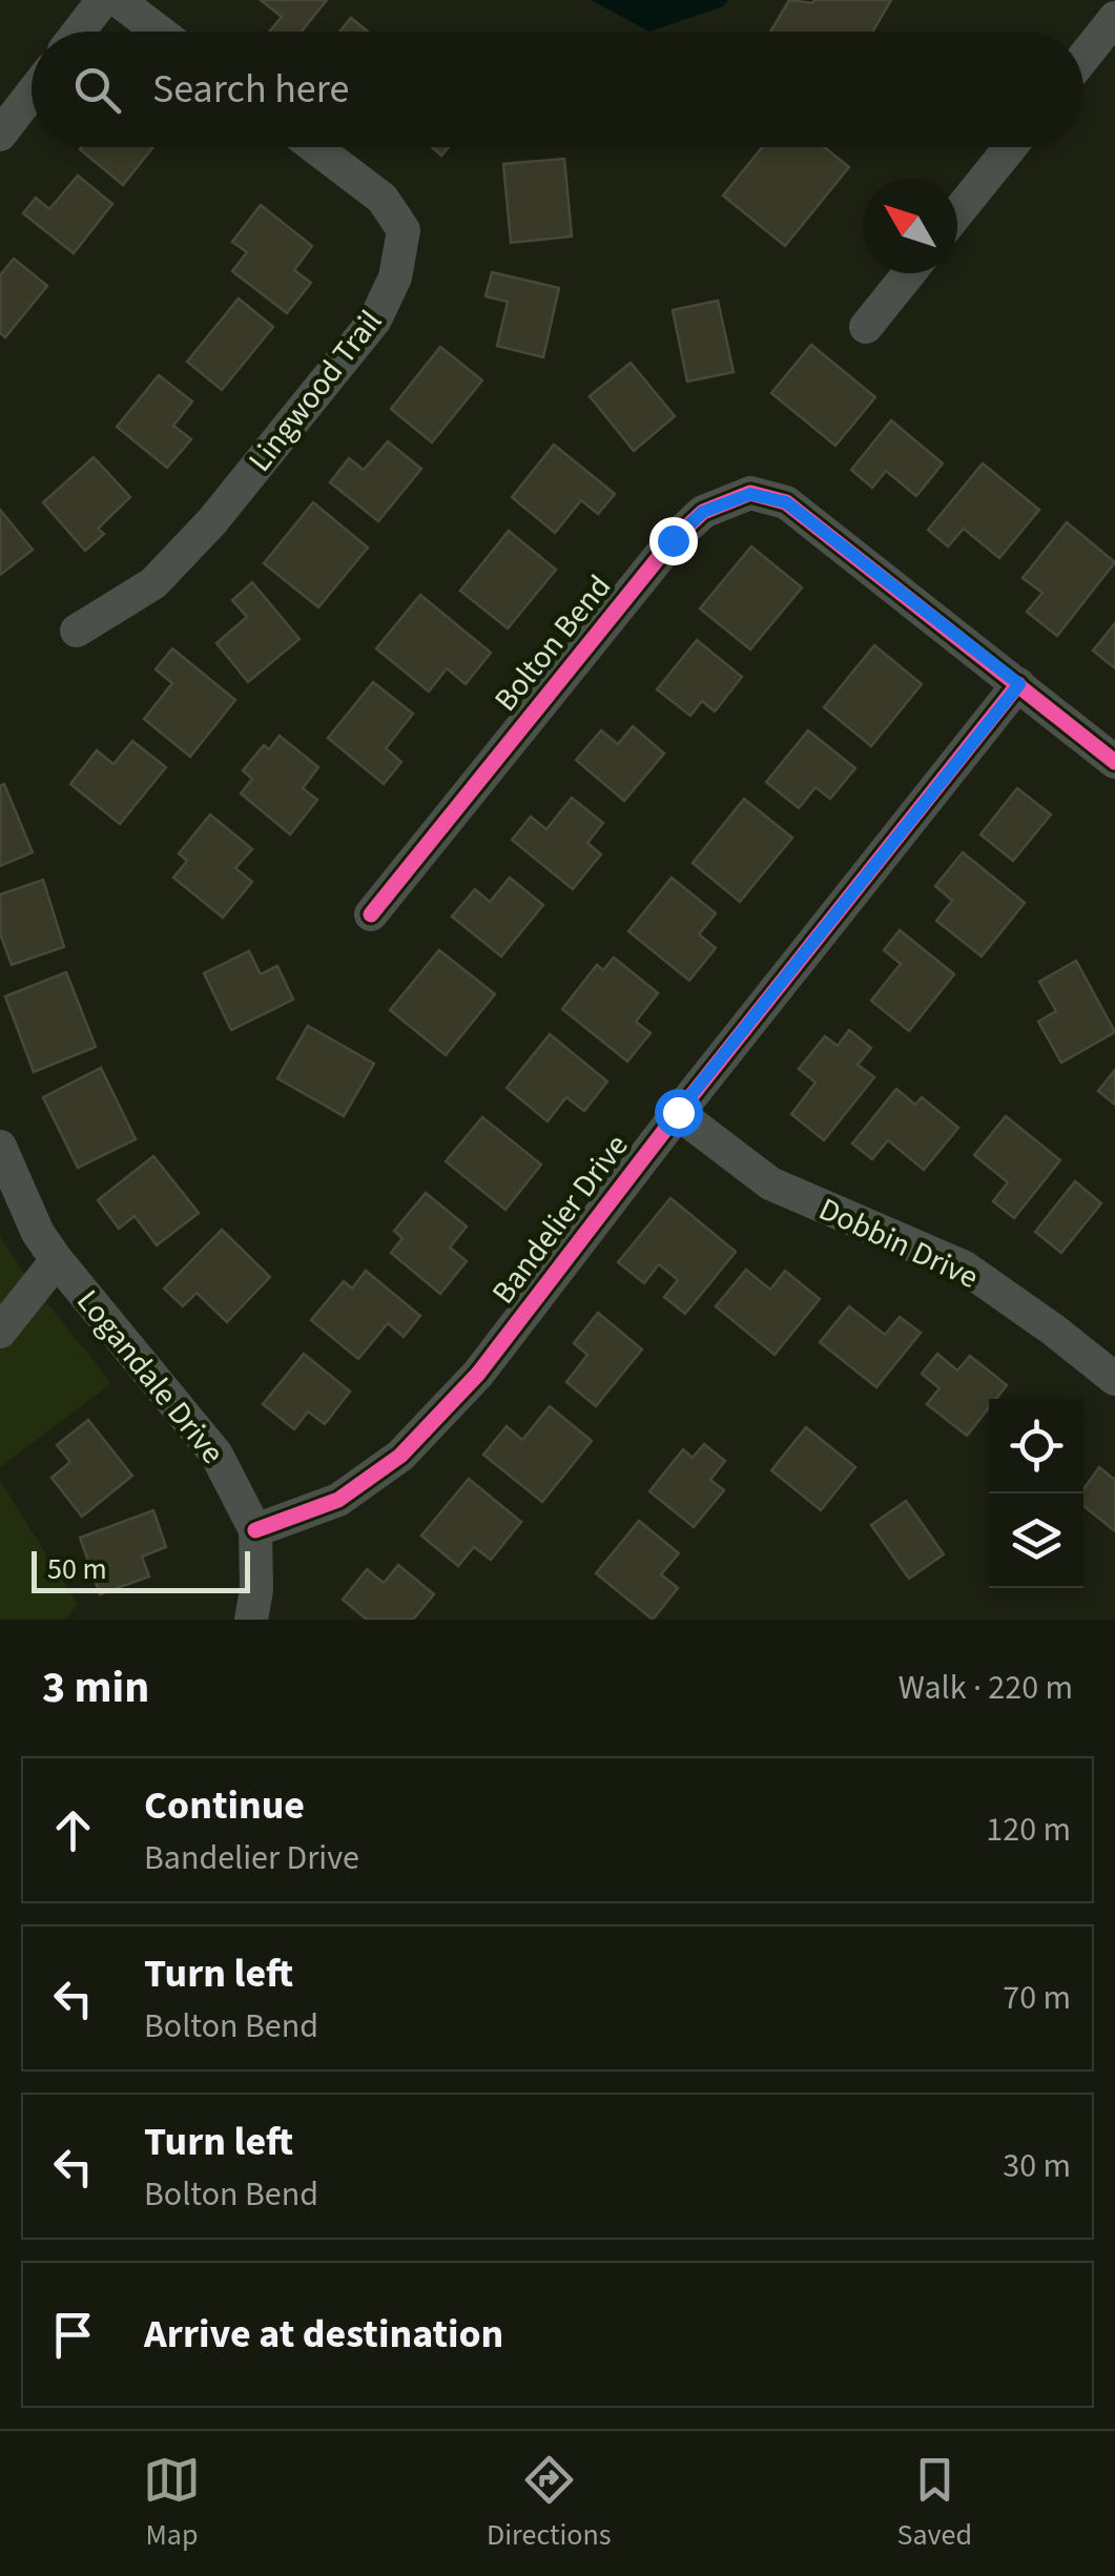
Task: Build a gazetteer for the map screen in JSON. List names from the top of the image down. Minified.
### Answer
{"streets":{"street":["Lingwood Trail","Bolton Bend","Bandelier Drive","Dobbin Drive","Logandale Drive"]},"crossings":[["Bolton Bend","Bandelier Drive"],["Bandelier Drive","Dobbin Drive"],["Bandelier Drive","Logandale Drive"]],"scale_bar":"50 m","north":"top left","page":{"search":"Search here","scale":"50 m","heading":["3 min","Walk · 220 m"],"list":[["Continue","Bandelier Drive","120 m"],["Turn left","Bolton Bend","70 m"],["Turn left","Bolton Bend","30 m"],"Arrive at destination"],"nav":["Map","Directions","Saved"]}}
